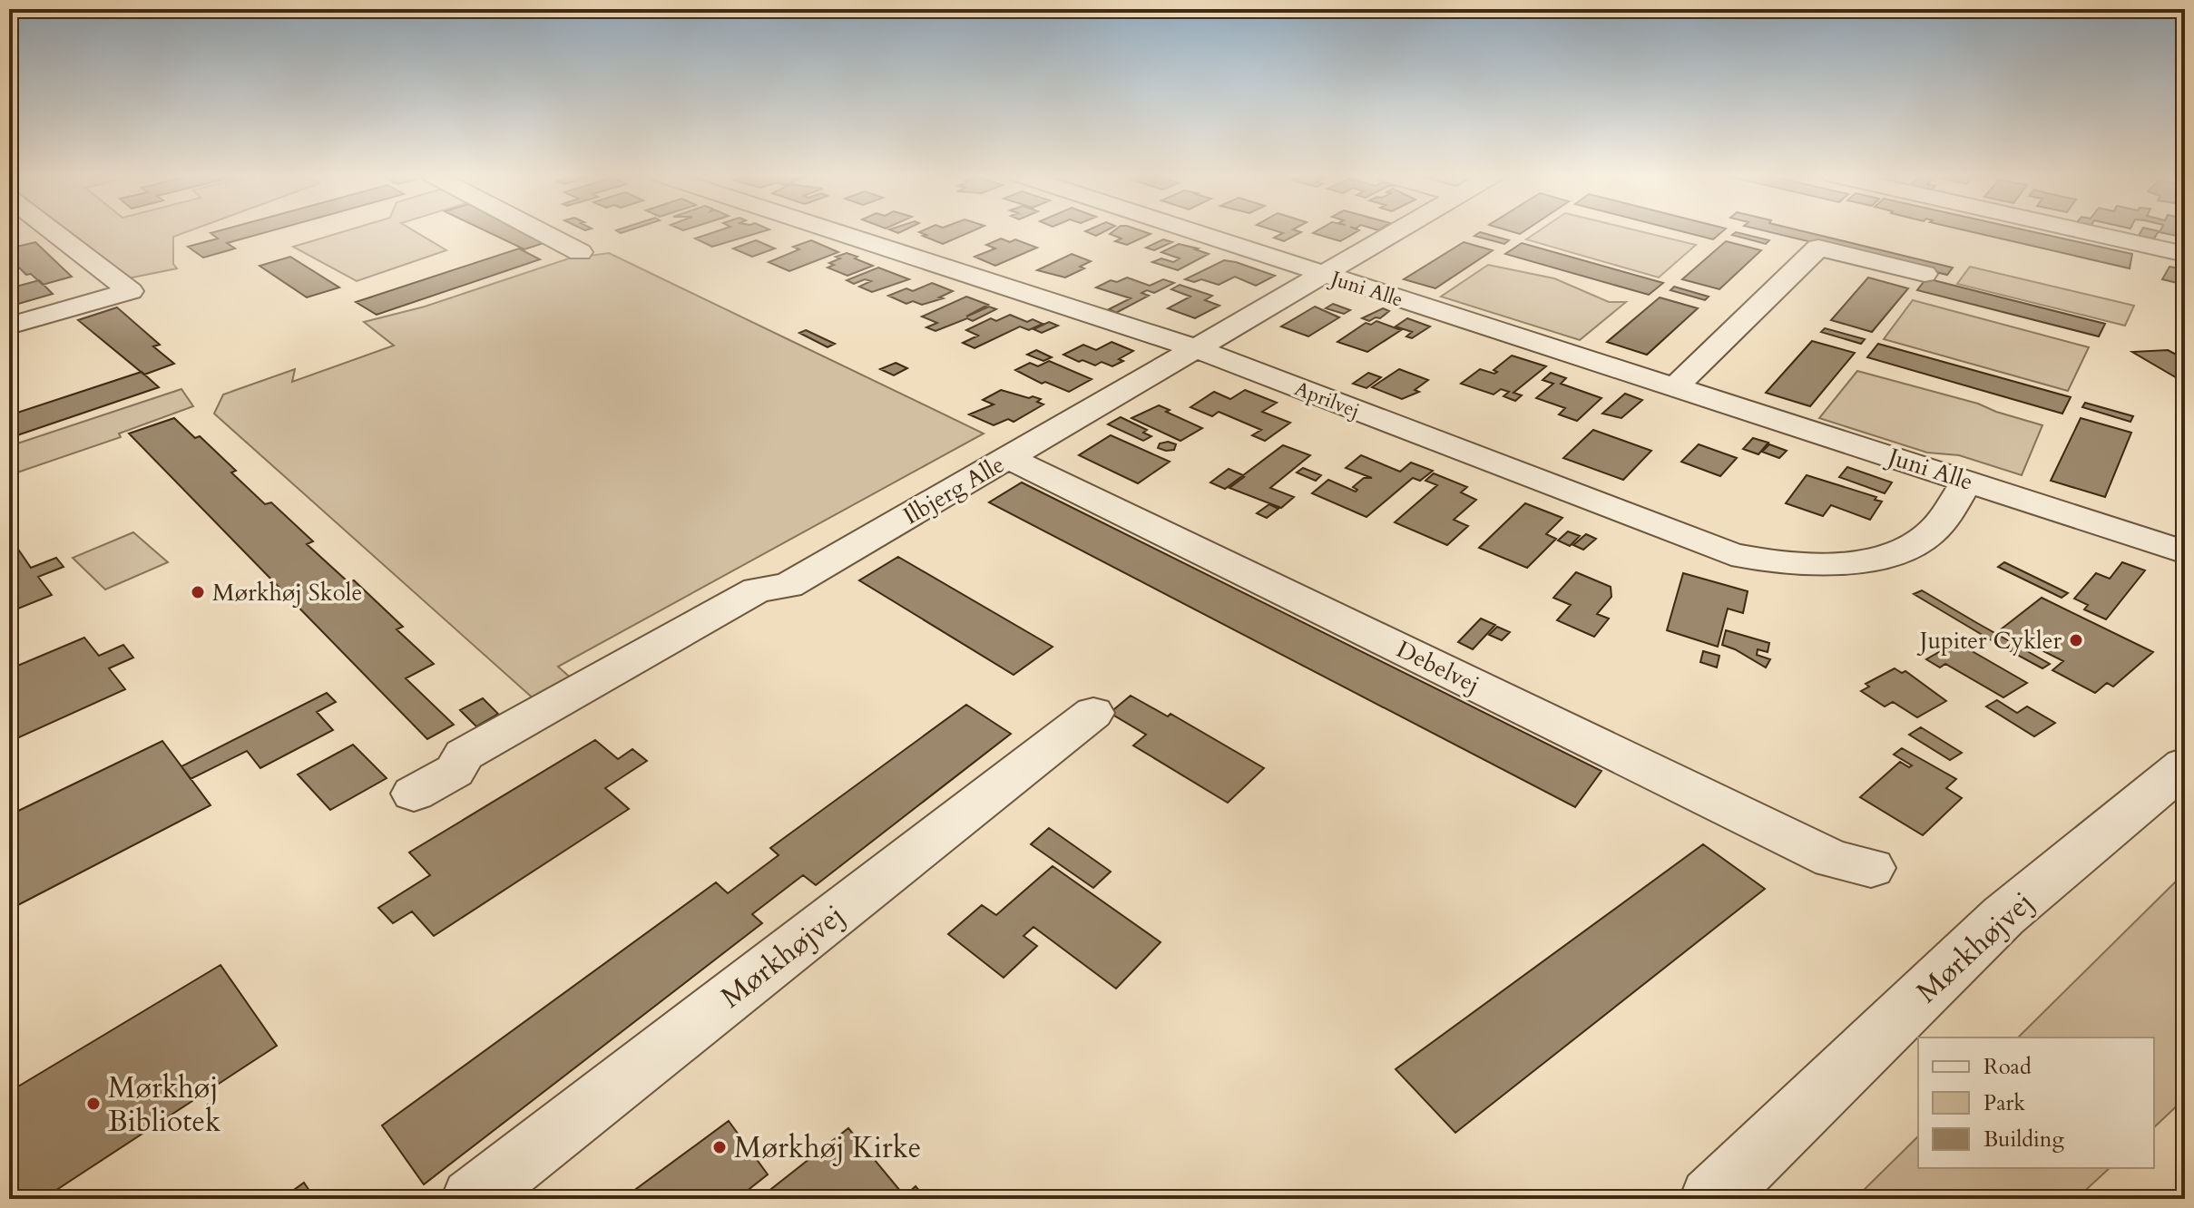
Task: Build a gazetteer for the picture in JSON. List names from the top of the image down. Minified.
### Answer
{"streets":{"street":["Juni Alle","Aprilvej","Ilbjerg Alle","Debelvej","Mørkhøjvej"]},"crossings":[["Juni Alle","Aprilvej"],["Juni Alle","Ilbjerg Alle"],["Aprilvej","Ilbjerg Alle"],["Ilbjerg Alle","Debelvej"]],"places":["Mørkhøj Skole","Jupiter Cykler","Mørkhøj Bibliotek","Mørkhøj Kirke"],"legend":["Road","Park","Building"]}
